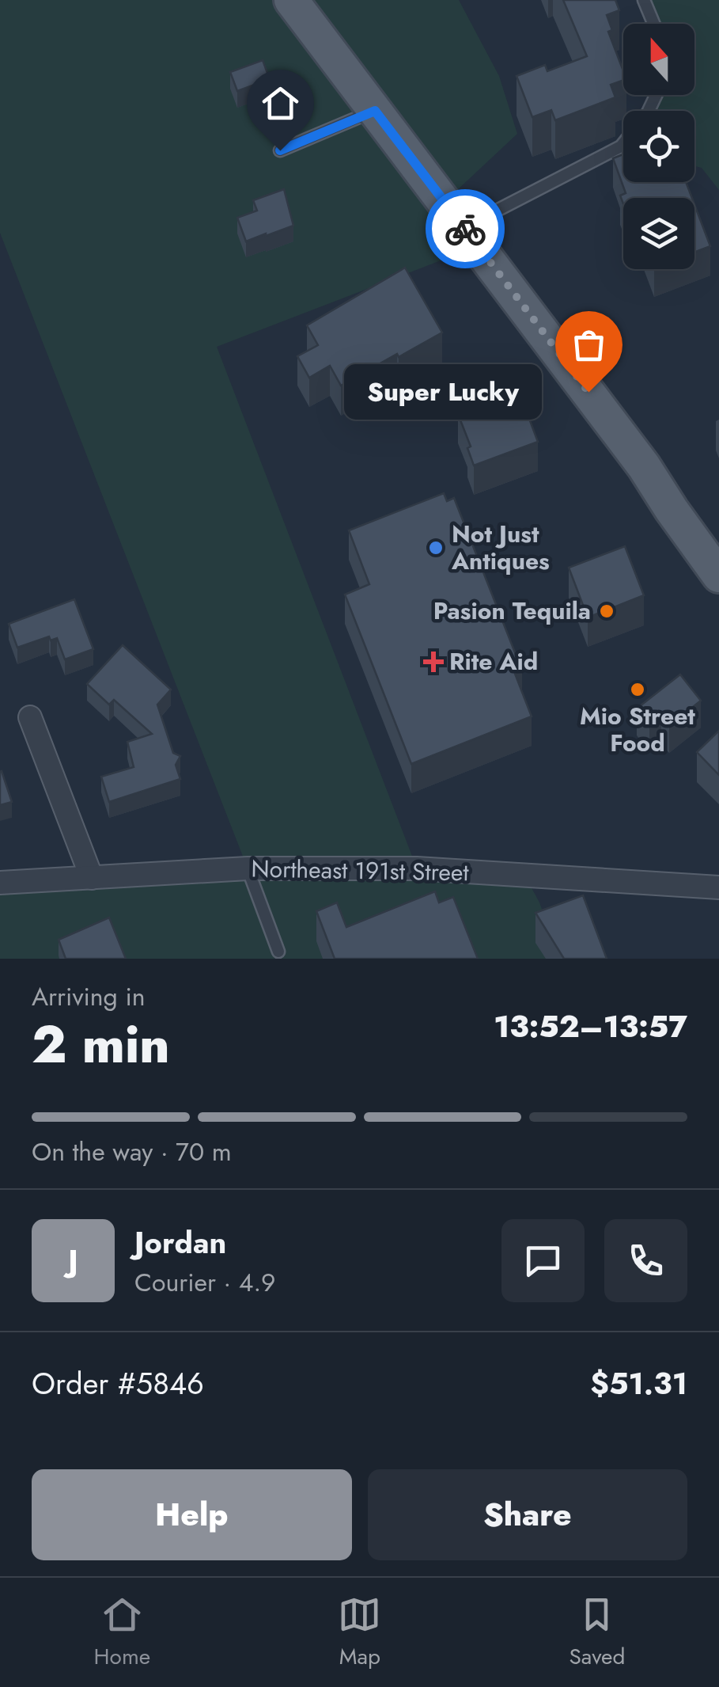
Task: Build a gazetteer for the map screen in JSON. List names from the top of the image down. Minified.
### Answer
{"streets":{"street":["Northeast 191st Street"]},"places":{"other":["Super Lucky","Not Just Antiques","Pasion Tequila","Mio Street Food"],"health":["Rite Aid"]},"north":"top","page":{"bubble":"Super Lucky","heading":["2 min","Arriving in","13:52–13:57"],"panel":["Jordan","Courier · 4.9","Order #5846","$51.31"],"bar":"On the way · 70 m","round":"J","buttons":["Help","Share"],"tabs":["Home","Map","Saved"]}}
